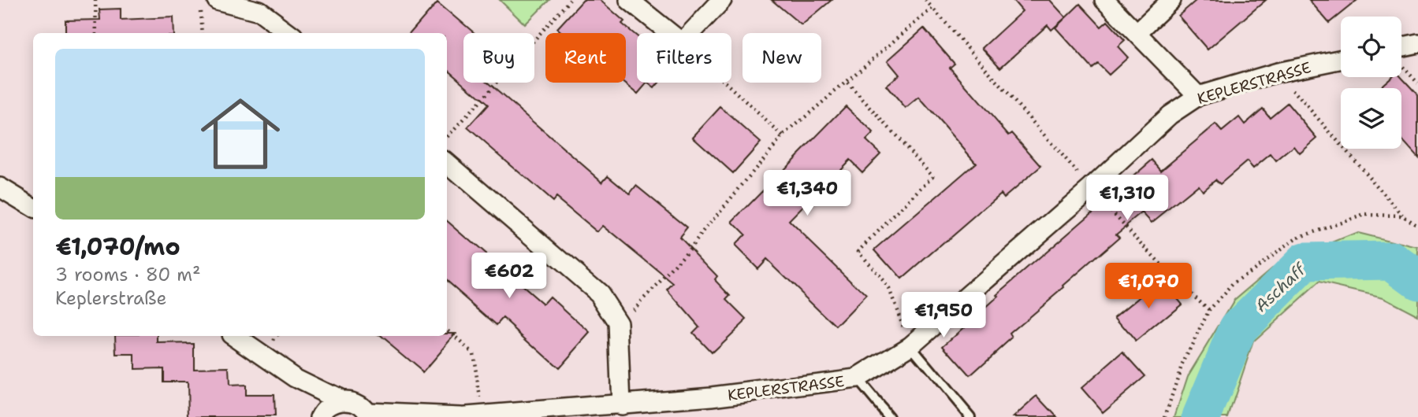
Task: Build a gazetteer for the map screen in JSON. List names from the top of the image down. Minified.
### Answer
{"streets":{"street":["KEPLERSTRASSE"]},"water":["Aschaff"],"page":{"chip":["Buy","Rent","Filters","New"],"list":[{"name":"€1,070/mo","note":"3 rooms · 80 m² · Keplerstraße"}],"price":["€1,340","€1,310","€602","€1,070","€1,950"]}}
